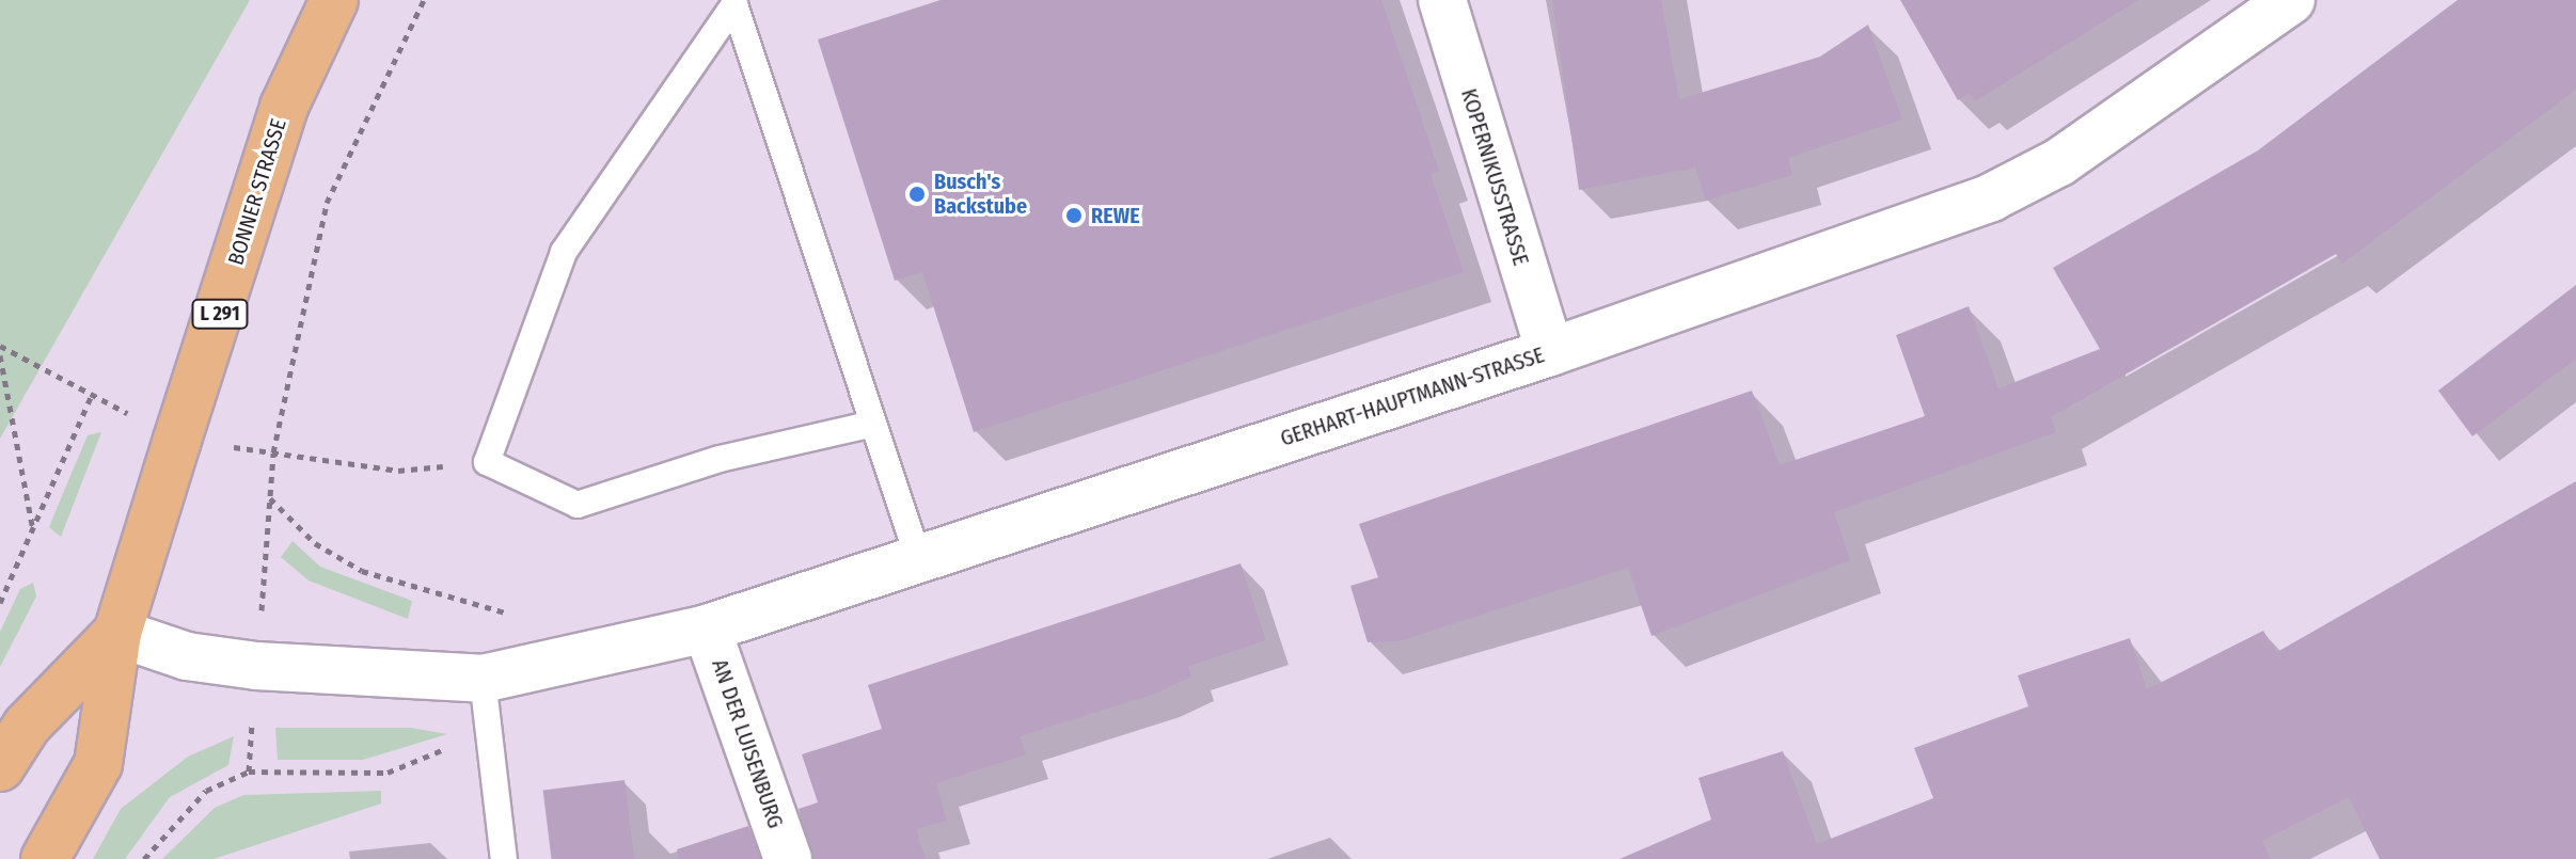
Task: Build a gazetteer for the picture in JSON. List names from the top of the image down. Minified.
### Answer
{"streets":{"main road":["BONNER STRASSE","L 291"],"street":["KOPERNIKUSSTRASSE","GERHART-HAUPTMANN-STRASSE","AN DER LUISENBURG"]},"crossings":[["KOPERNIKUSSTRASSE","GERHART-HAUPTMANN-STRASSE"],["BONNER STRASSE","GERHART-HAUPTMANN-STRASSE"],["GERHART-HAUPTMANN-STRASSE","AN DER LUISENBURG"]],"places":["Busch's Backstube","REWE"]}
